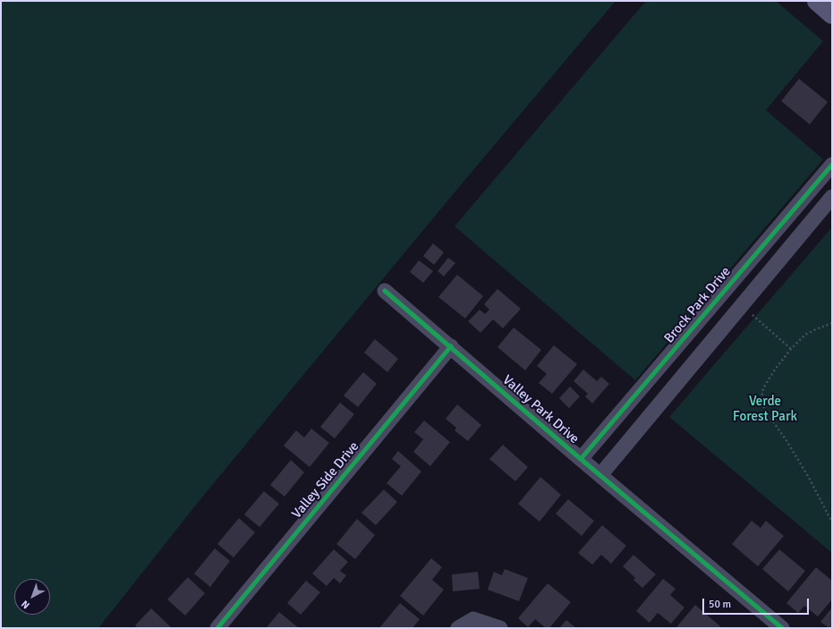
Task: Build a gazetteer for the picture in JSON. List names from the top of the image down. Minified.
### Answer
{"streets":{"street":["Brock Park Drive","Valley Park Drive","Valley Side Drive"]},"crossings":[["Brock Park Drive","Valley Park Drive"],["Valley Park Drive","Valley Side Drive"]],"parks":["Verde Forest Park"],"scale_bar":"50 m","north":"bottom left"}
